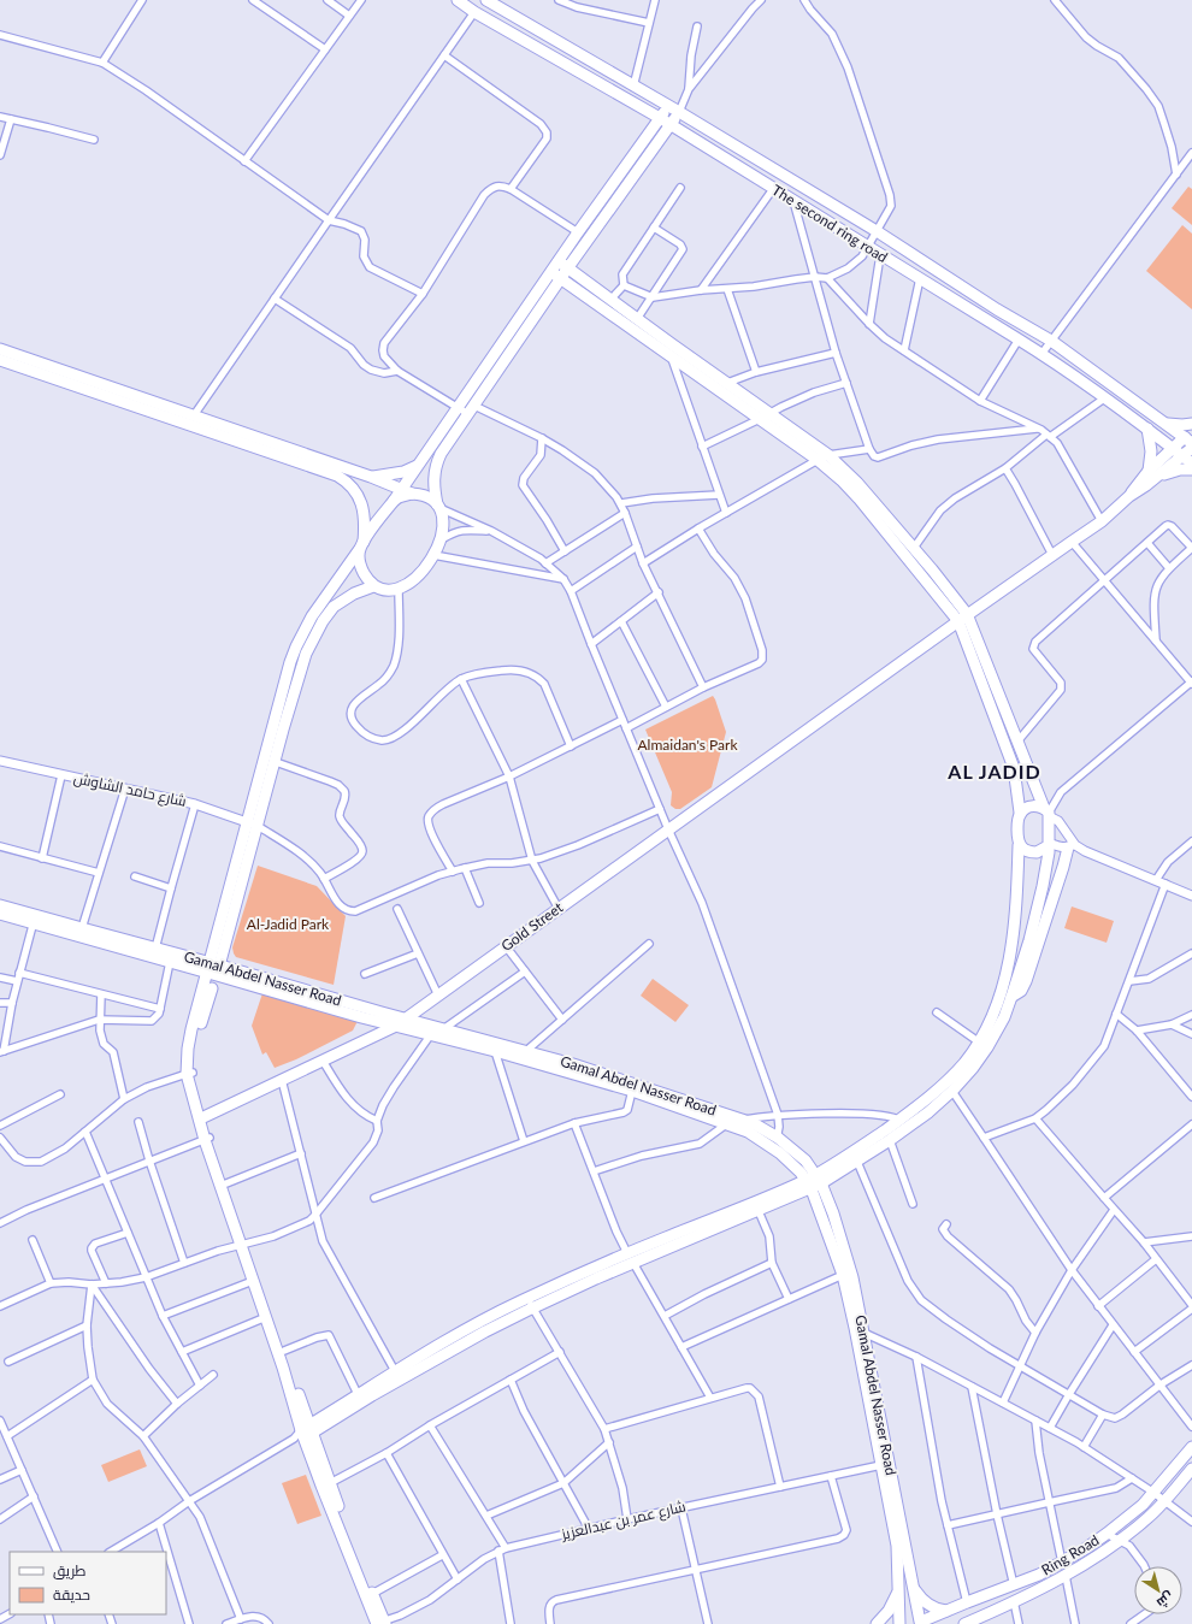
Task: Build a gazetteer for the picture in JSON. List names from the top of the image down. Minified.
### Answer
{"streets":{"main road":["The second ring road","Gold Street","Gamal Abdel Nasser Road","Ring Road"],"street":["شارع حامد الشاوش","شارع عمر بن عبدالعزيز"]},"crossings":[["Gold Street","Gamal Abdel Nasser Road"],["Gamal Abdel Nasser Road","شارع عمر بن عبدالعزيز"],["Gamal Abdel Nasser Road","Ring Road"]],"districts":["AL JADID"],"parks":["Almaidan's Park","Al-Jadid Park"],"legend":["طريق","حديقة"],"north":"bottom right"}
